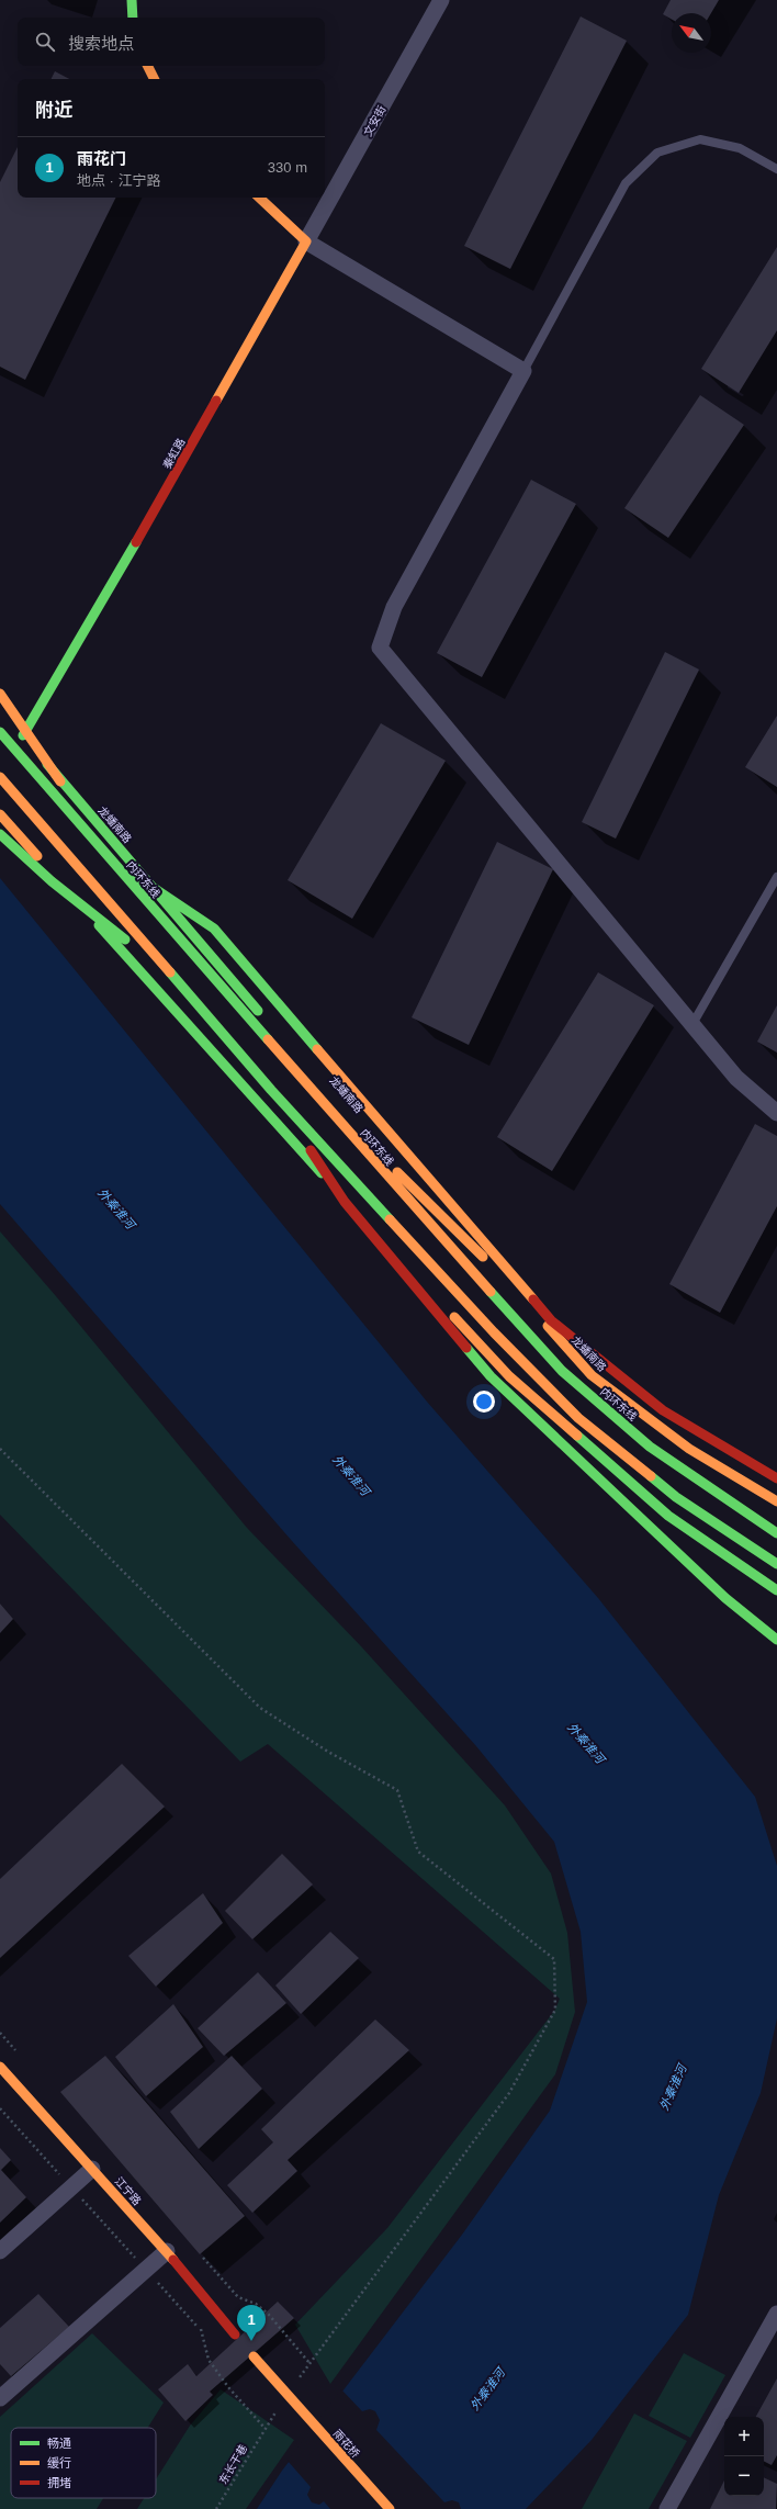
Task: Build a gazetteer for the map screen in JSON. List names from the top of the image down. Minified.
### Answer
{"streets":{"main road":["秦虹路","龙蟠南路","内环东线","江宁路","雨花桥"],"street":["文安街"],"path":["东长干巷"]},"crossings":[["文安街","秦虹路"],["秦虹路","龙蟠南路"]],"water":["外秦淮河"],"legend":["畅通","缓行","拥堵"],"north":"top left","page":{"search":"搜索地点","heading":"附近","list":[{"mark":"1","name":"雨花门","note":"地点 · 江宁路","value":"330 m"}],"pins":"1","map_buttons":["+","−"]}}
